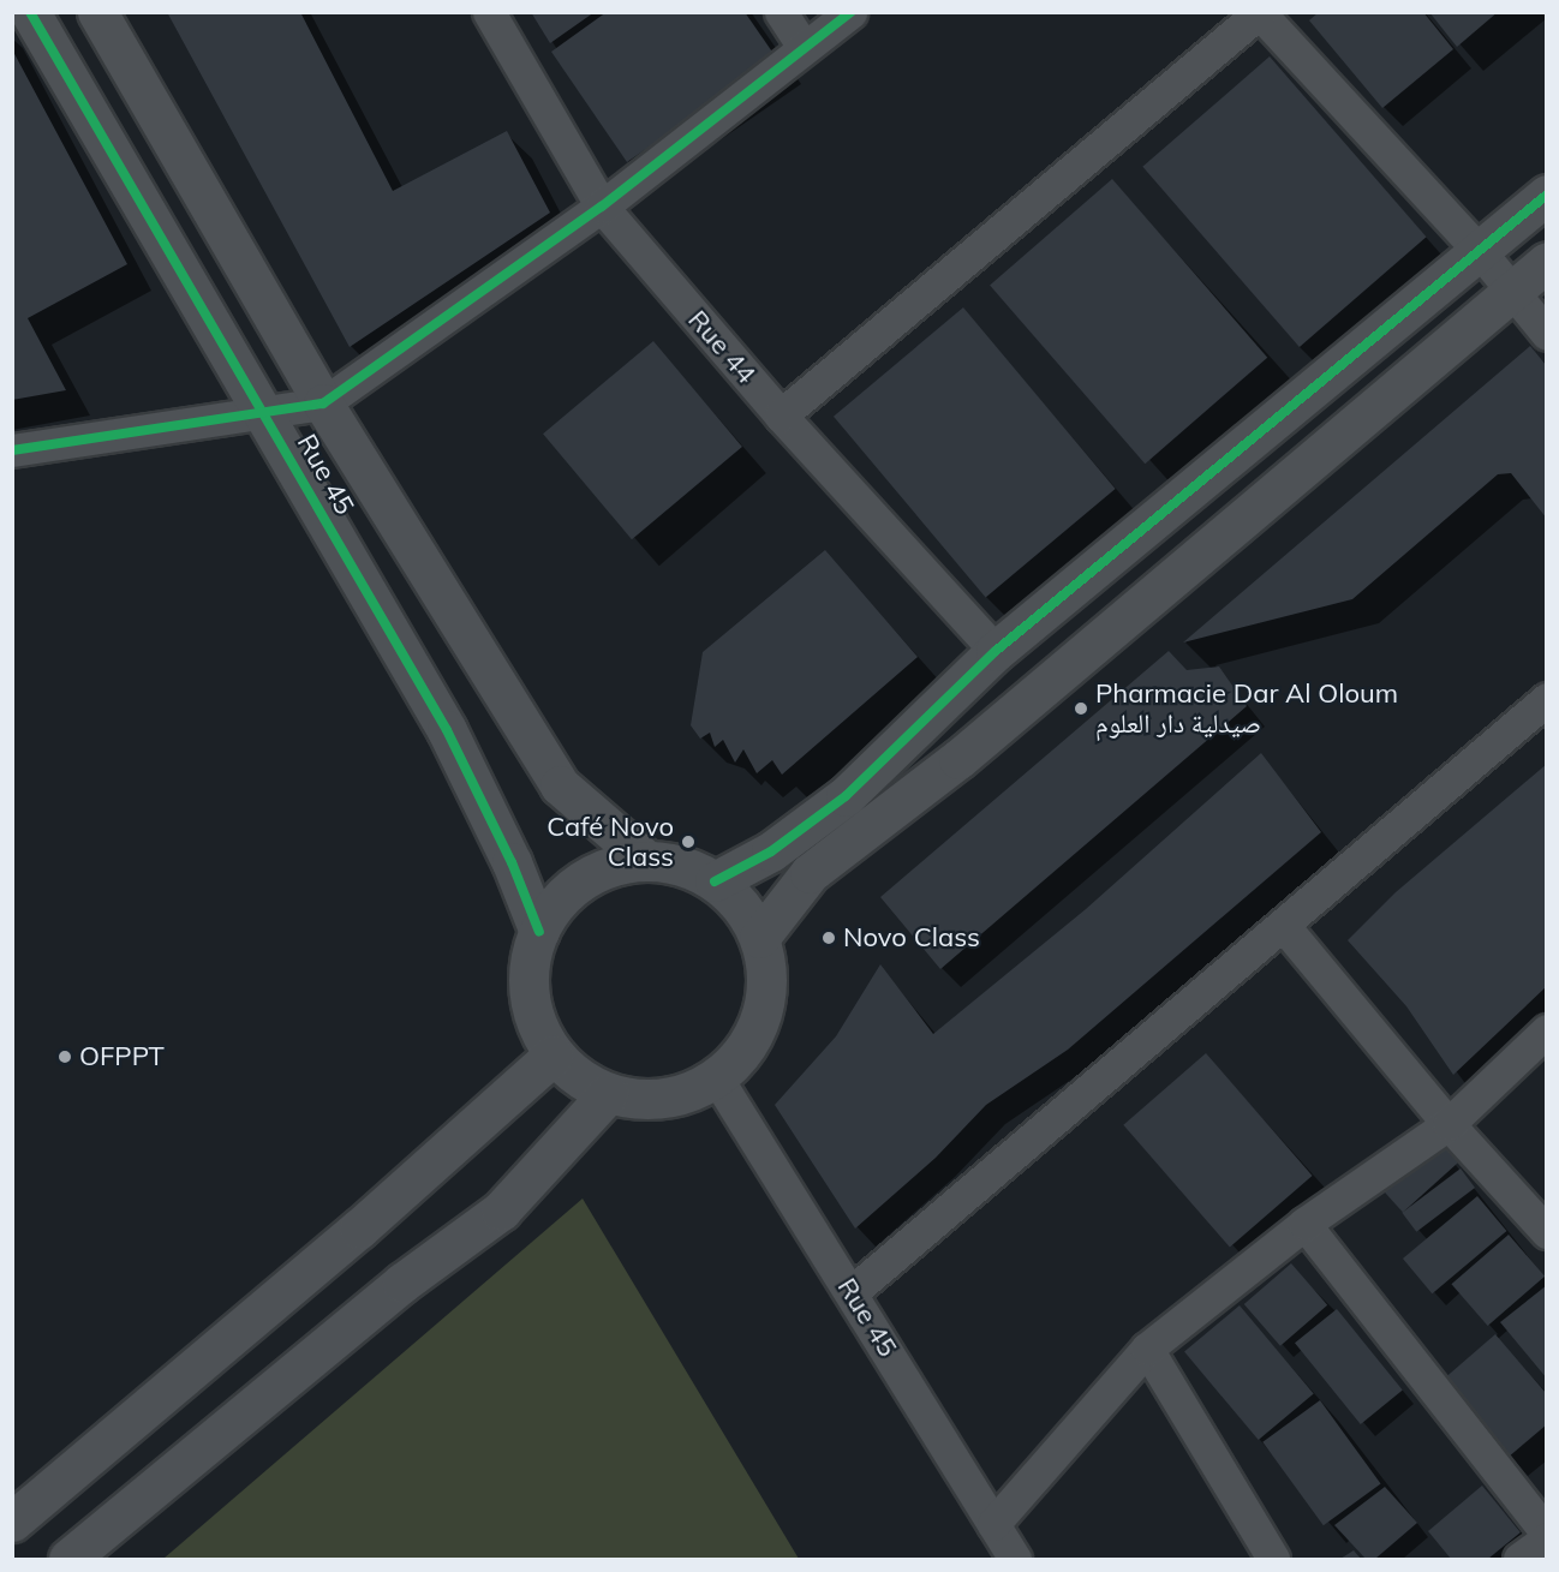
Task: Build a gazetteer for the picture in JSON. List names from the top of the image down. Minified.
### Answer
{"streets":{"street":["Rue 44","Rue 45"]},"places":["Pharmacie Dar Al Oloum صيدلية دار العلوم","Café Novo Class","Novo Class","OFPPT"]}
